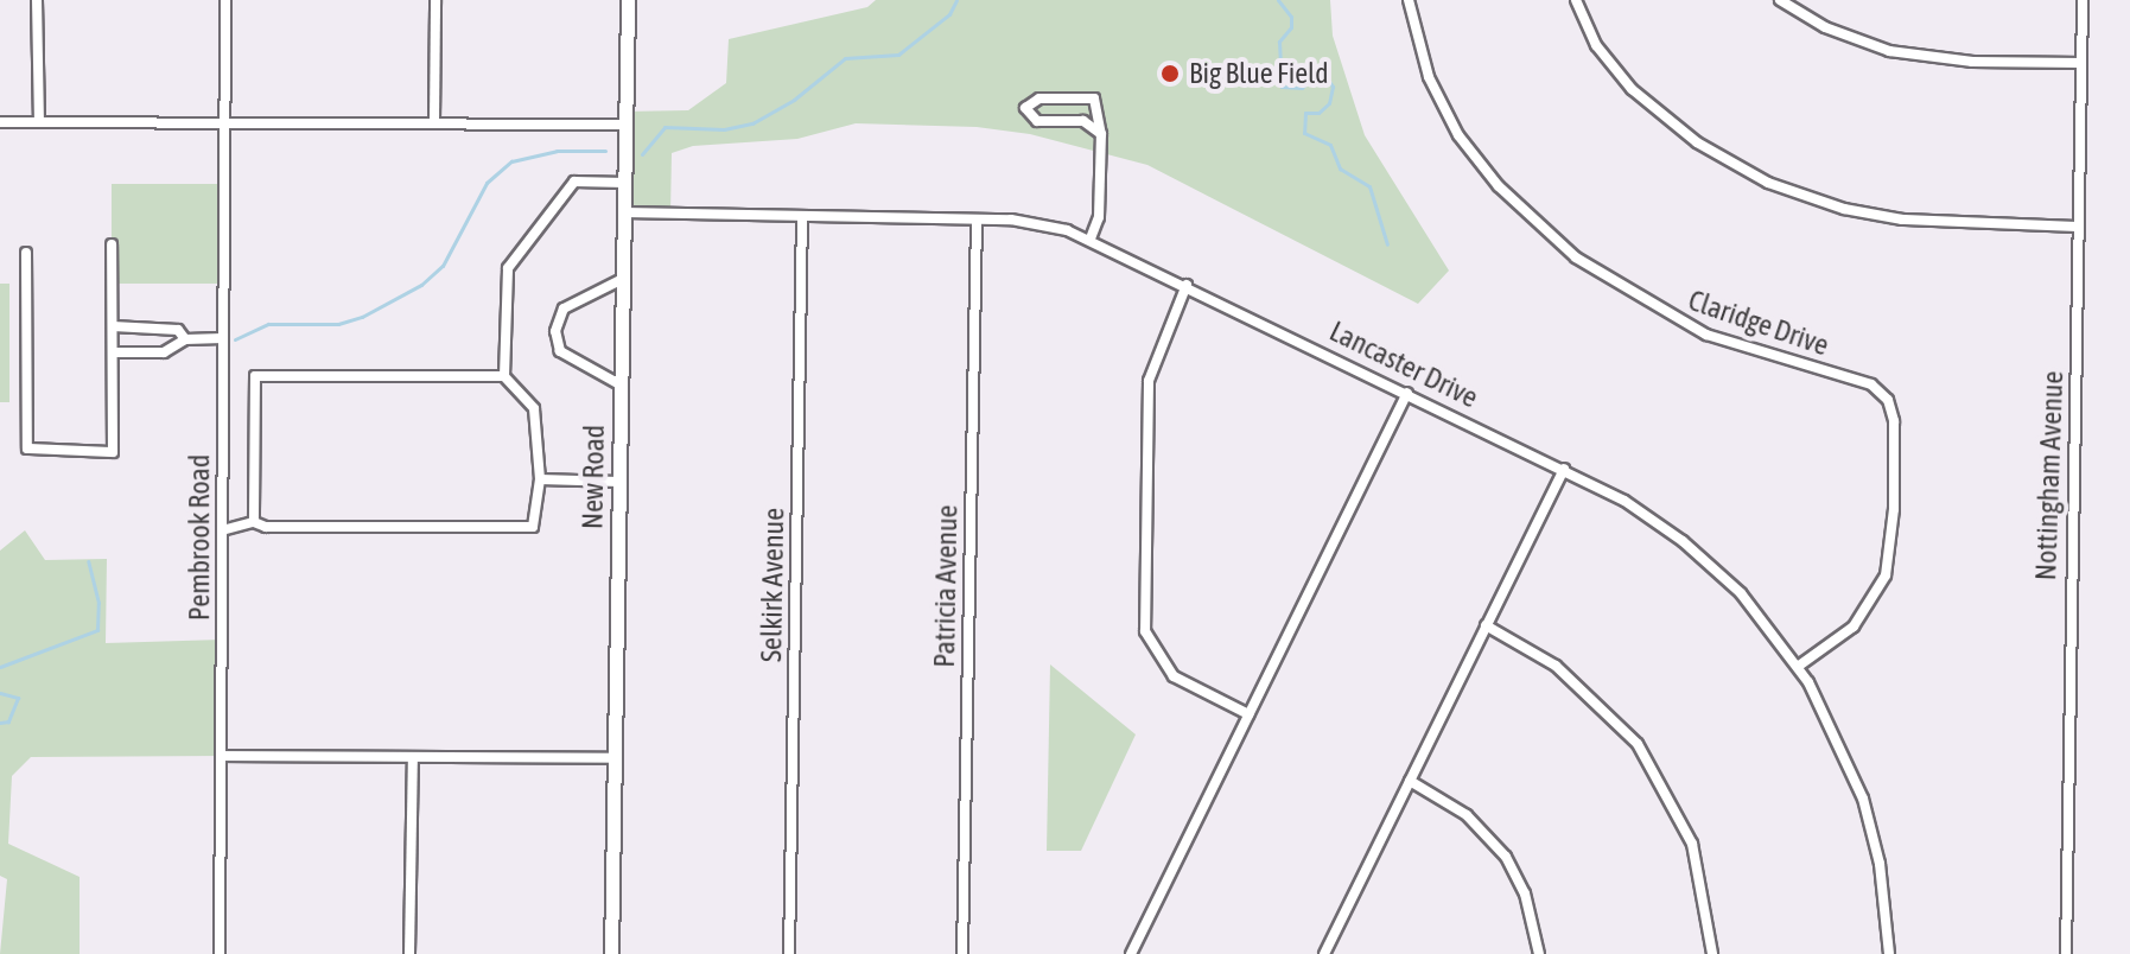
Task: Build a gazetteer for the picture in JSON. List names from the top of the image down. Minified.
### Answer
{"streets":{"street":["Claridge Drive","Lancaster Drive","Nottingham Avenue","New Road","Pembrook Road","Selkirk Avenue","Patricia Avenue"]},"crossings":[["Claridge Drive","Lancaster Drive"],["Lancaster Drive","New Road"],["Lancaster Drive","Selkirk Avenue"],["Lancaster Drive","Patricia Avenue"]],"places":["Big Blue Field"]}
